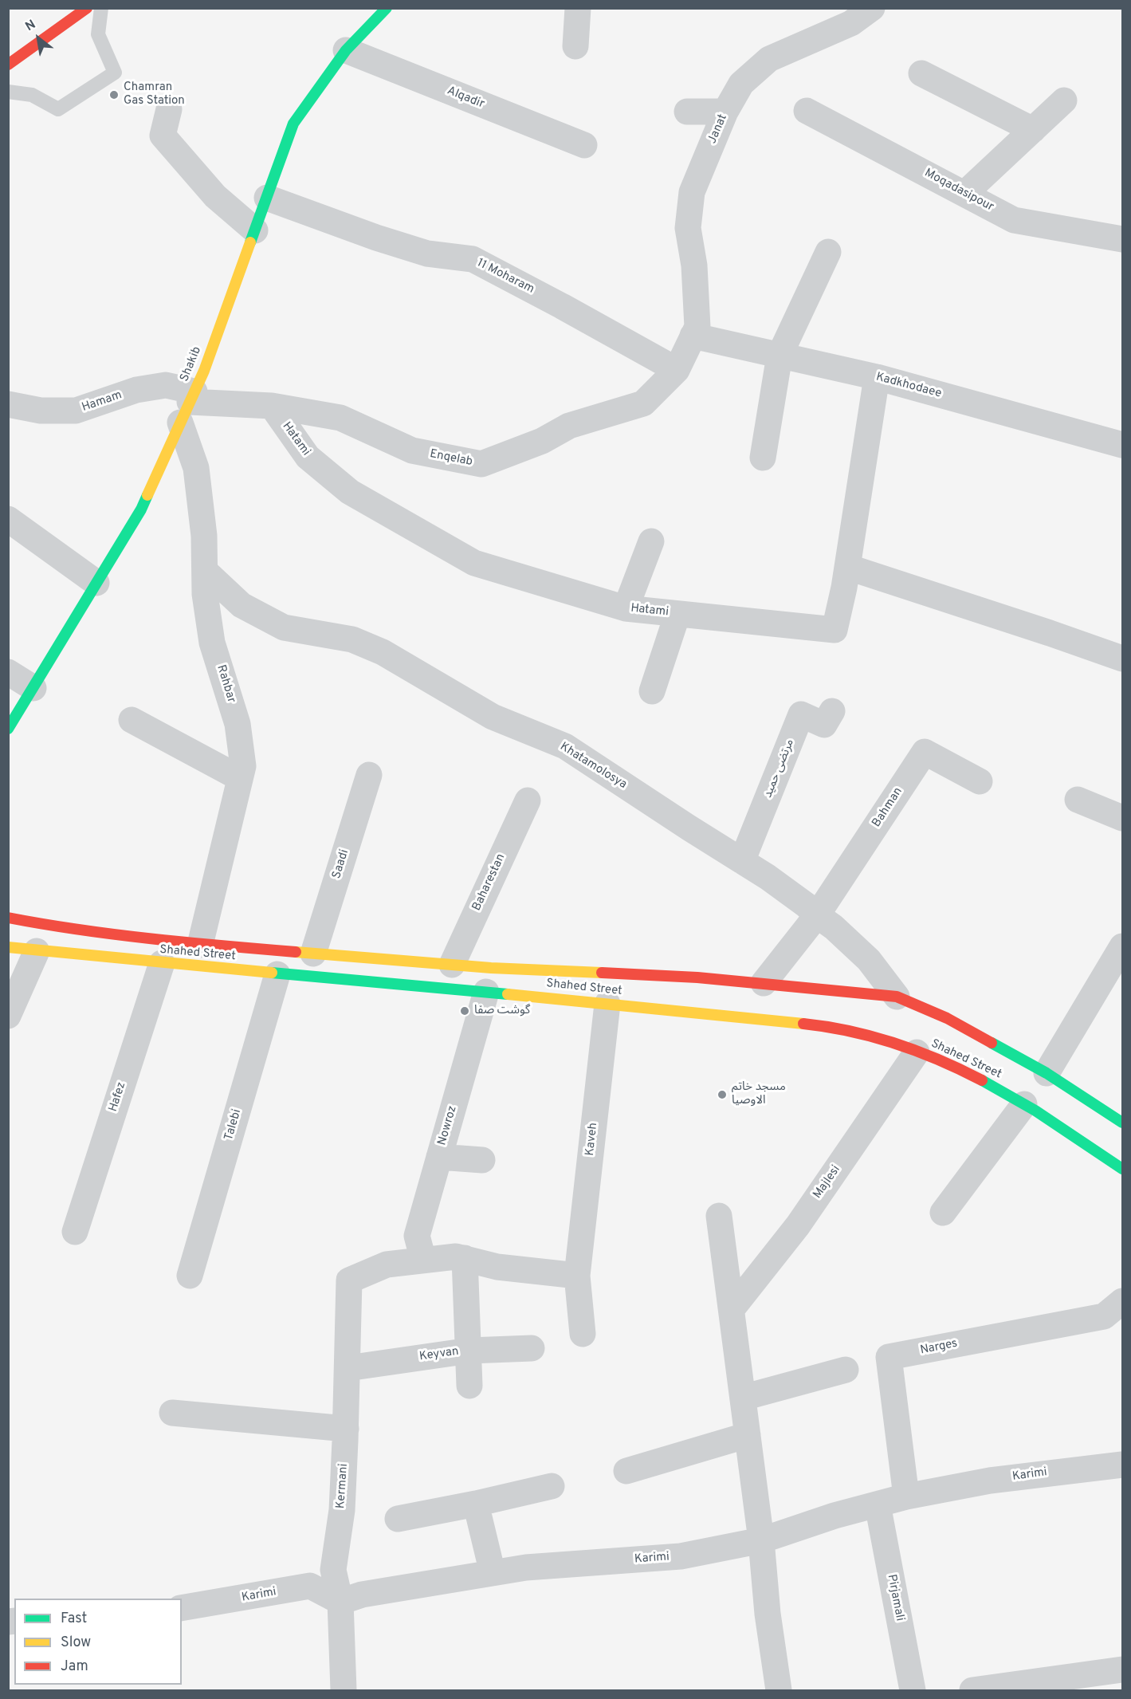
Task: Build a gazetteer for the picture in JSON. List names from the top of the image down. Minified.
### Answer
{"streets":{"main road":["Shakib","Shahed Street"],"street":["Alqadir","Janat","Moqadasipour","11 Moharam","Kadkhodaee","Hamam","Hatami","Enqelab","Rahbar","Khatamolosya","مرتضی حمید","Bahman","Saadi","Baharestan","Hafez","Talebi","Nowroz","Kaveh","Majlesi","Narges","Keyvan","Karimi","Kermani","Pirjamali"]},"crossings":[["Alqadir","Shakib"],["Janat","Kadkhodaee"],["Janat","Enqelab"],["11 Moharam","Shakib"],["11 Moharam","Enqelab"],["Shakib","Hamam"],["Shakib","Enqelab"],["Shakib","Rahbar"],["Kadkhodaee","Hatami"],["Kadkhodaee","Enqelab"],["Hamam","Enqelab"],["Hamam","Rahbar"],["Hatami","Enqelab"],["Enqelab","Rahbar"],["Rahbar","Khatamolosya"],["Rahbar","Shahed Street"],["Khatamolosya","مرتضی حمید"],["Khatamolosya","Bahman"],["Khatamolosya","Shahed Street"],["Saadi","Shahed Street"],["Baharestan","Shahed Street"],["Shahed Street","Hafez"],["Shahed Street","Talebi"],["Shahed Street","Nowroz"],["Shahed Street","Kaveh"],["Shahed Street","Majlesi"],["Nowroz","Kermani"],["Narges","Karimi"],["Keyvan","Kermani"],["Karimi","Kermani"],["Karimi","Pirjamali"]],"places":["Chamran Gas Station","گوشت صفا","مسجد خاتم الاوصیا"],"legend":["Fast","Slow","Jam"],"north":"top left"}
